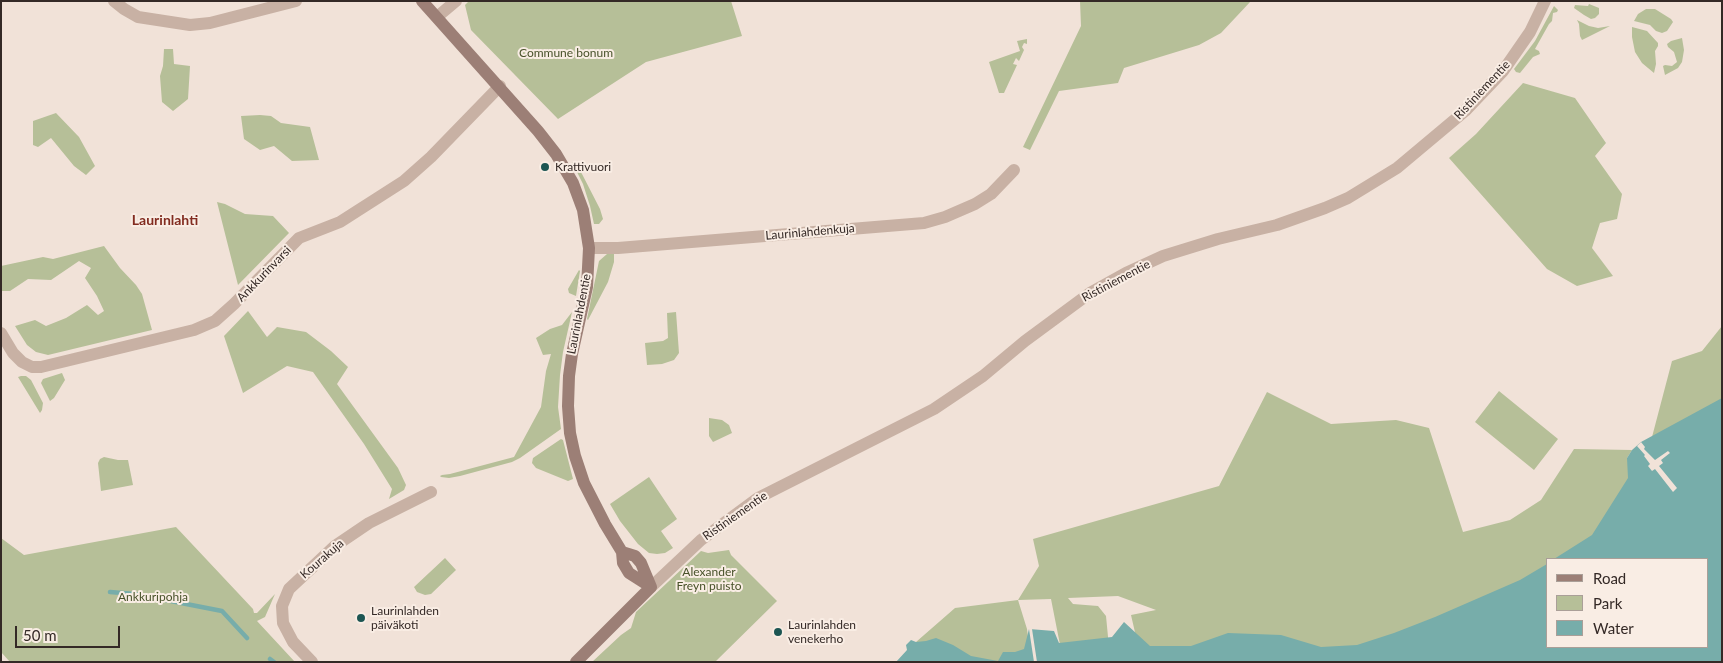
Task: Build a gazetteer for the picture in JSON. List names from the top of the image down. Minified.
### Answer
{"streets":{"street":["Ristiniementie","Laurinlahdenkuja","Ankkurinvarsi","Laurinlahdentie","Kourakuja"]},"crossings":[["Ristiniementie","Laurinlahdentie"],["Laurinlahdenkuja","Laurinlahdentie"],["Ankkurinvarsi","Laurinlahdentie"]],"districts":["Laurinlahti"],"parks":["Commune bonum","Alexander Freyn puisto","Ankkuripohja"],"places":["Krattivuori","Laurinlahden päiväkoti","Laurinlahden venekerho"],"legend":["Road","Park","Water"],"scale_bar":"50 m"}
